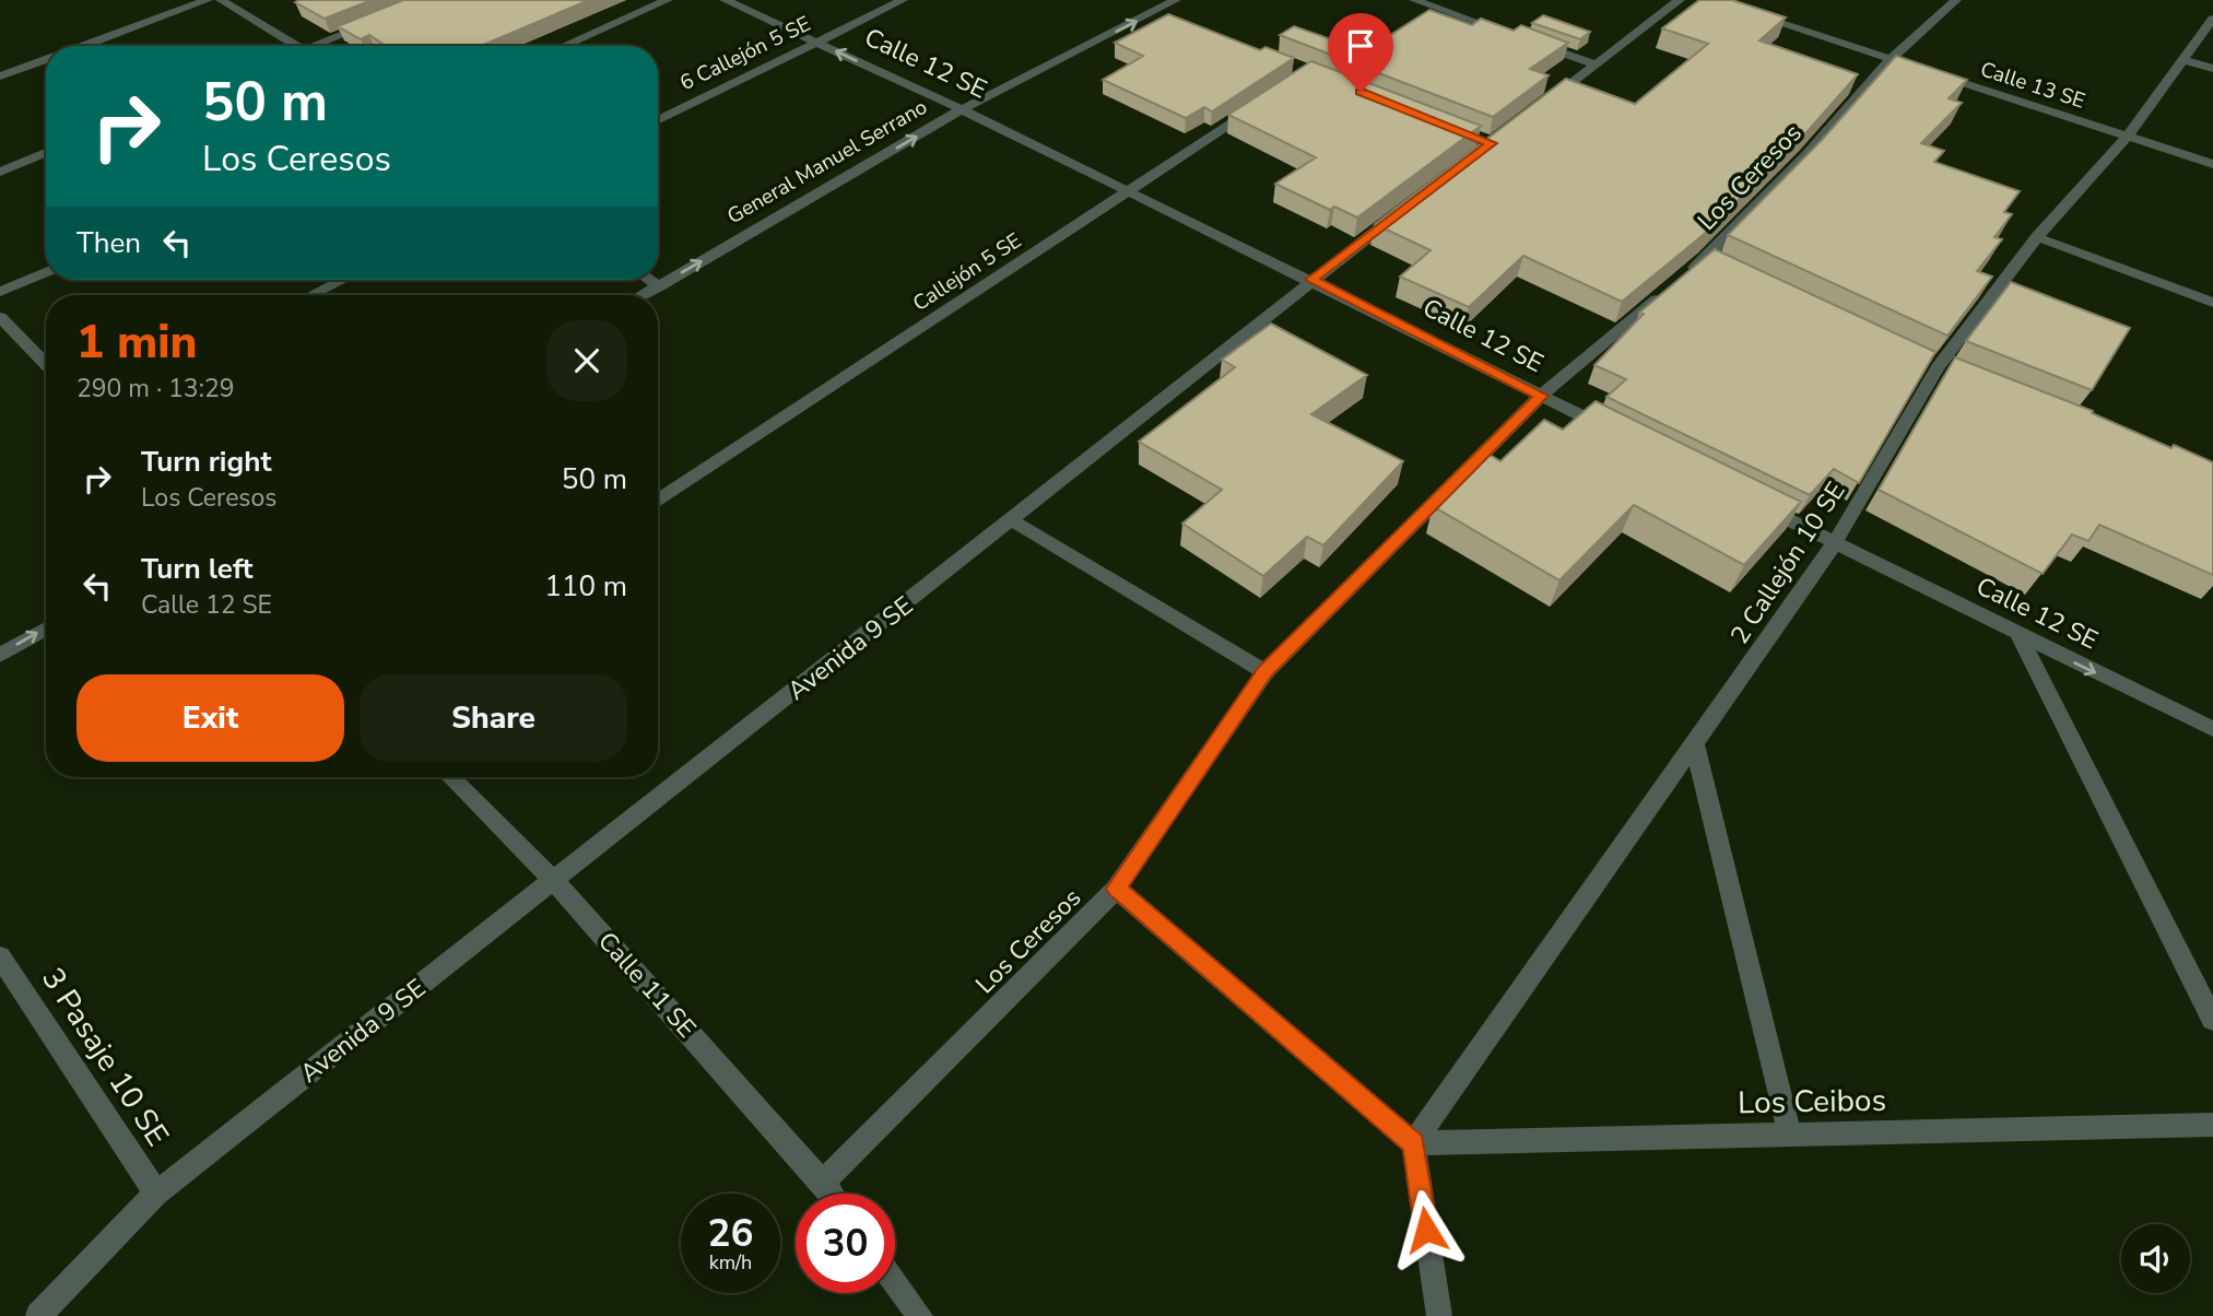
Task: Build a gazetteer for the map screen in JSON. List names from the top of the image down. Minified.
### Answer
{"streets":{"street":["6 Callejón 5 SE","Calle 12 SE","Calle 13 SE","General Manuel Serrano","Los Ceresos","Callejón 5 SE","2 Callejón 10 SE","Avenida 9 SE","Calle 11 SE","3 Pasaje 10 SE","Los Ceibos"]},"crossings":[["6 Callejón 5 SE","Calle 12 SE"],["Calle 12 SE","General Manuel Serrano"],["Calle 12 SE","Los Ceresos"],["Calle 12 SE","Callejón 5 SE"],["Calle 12 SE","2 Callejón 10 SE"],["Calle 12 SE","Avenida 9 SE"],["Calle 13 SE","2 Callejón 10 SE"],["Los Ceresos","Calle 11 SE"],["2 Callejón 10 SE","Los Ceibos"],["Avenida 9 SE","Calle 11 SE"],["Avenida 9 SE","3 Pasaje 10 SE"]],"one_way":["General Manuel Serrano"],"page":{"turn":["50 m","Los Ceresos"],"then":"Then","heading":["1 min","290 m · 13:29"],"list":[{"name":"Turn right","note":"Los Ceresos","value":"50 m"},{"name":"Turn left","note":"Calle 12 SE","value":"110 m"}],"buttons":["Exit","Share"],"speed":"26 km/h","limit":"30"}}
